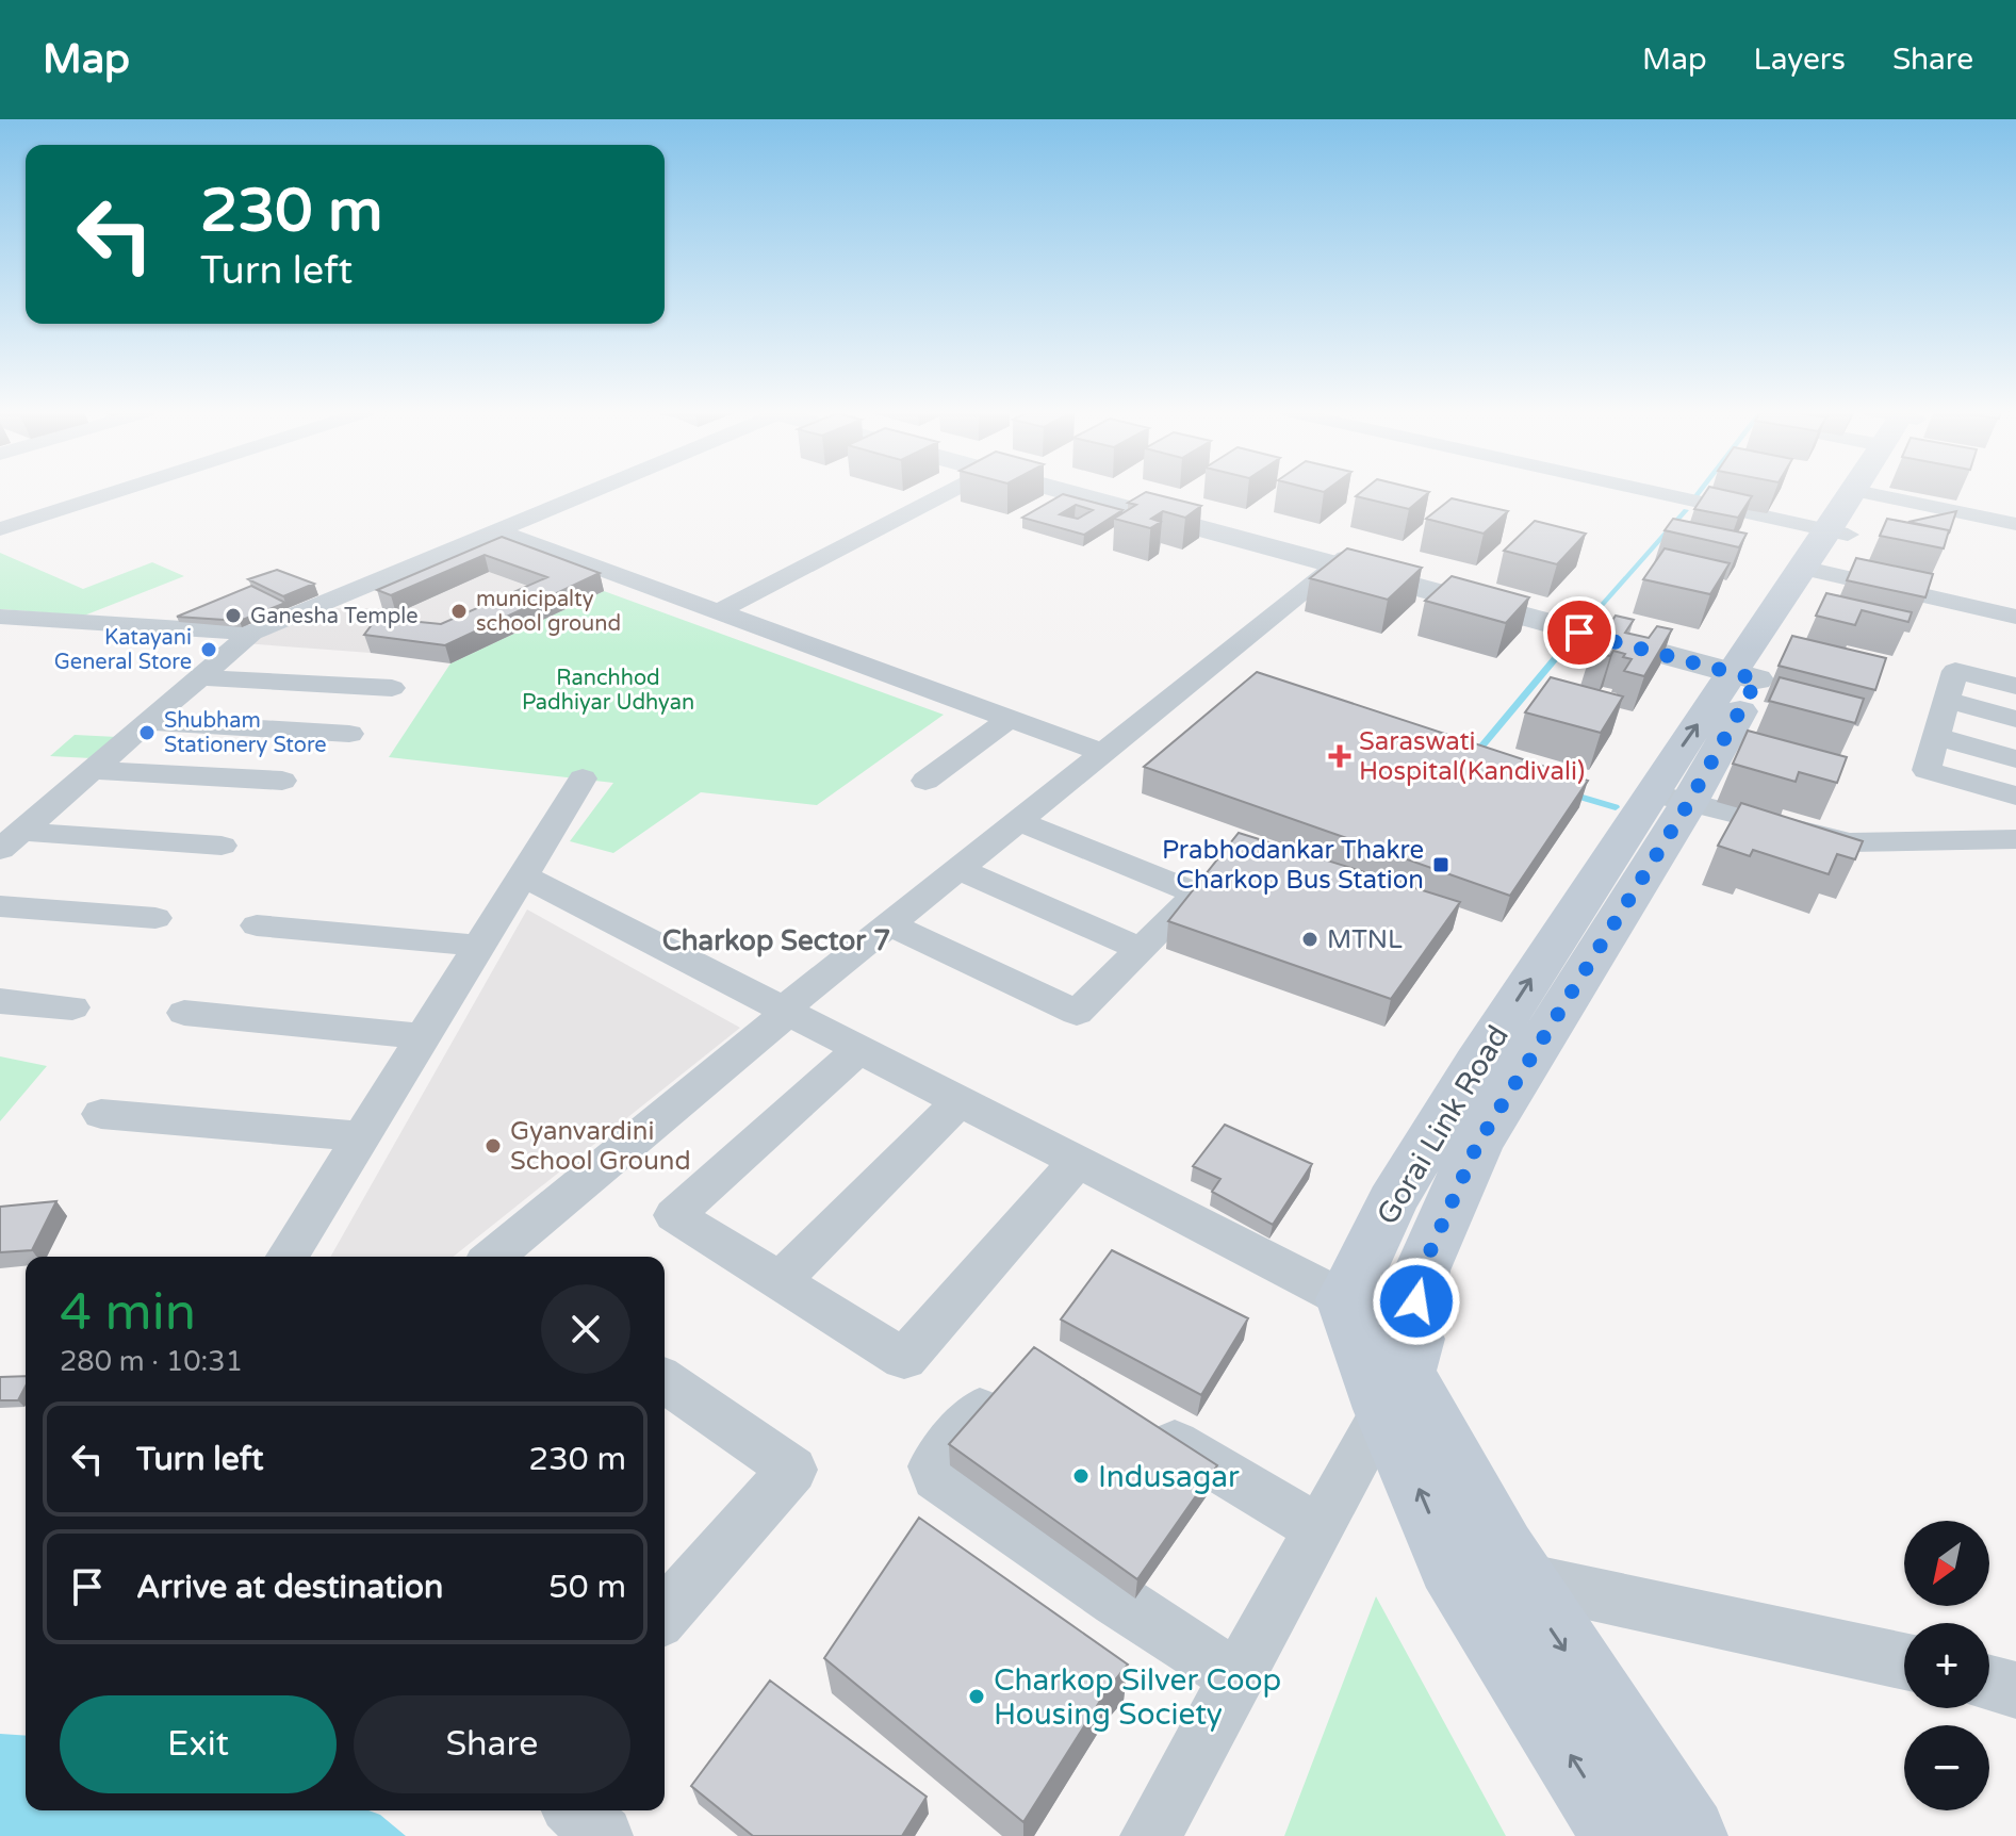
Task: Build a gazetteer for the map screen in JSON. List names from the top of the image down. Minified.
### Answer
{"streets":{"main road":["Gorai Link Road"]},"districts":["Charkop Sector 7"],"parks":["Ranchhod Padhiyar Udhyan"],"places":{"other":["municipalty school ground","Ganesha Temple","Katayani General Store","Shubham Stationery Store","MTNL","Gyanvardini School Ground","Indusagar","Charkop Silver Coop Housing Society"],"health":["Saraswati Hospital(Kandivali)"],"transit":["Prabhodankar Thakre Charkop Bus Station"]},"north":"bottom left","page":{"header":"Map","nav":["Map","Layers","Share"],"turn":["230 m","Turn left"],"heading":["4 min","280 m · 10:31"],"list":[{"name":"Turn left","value":"230 m"},{"name":"Arrive at destination","value":"50 m"}],"map_buttons":["+","−"],"buttons":["Exit","Share"]}}
